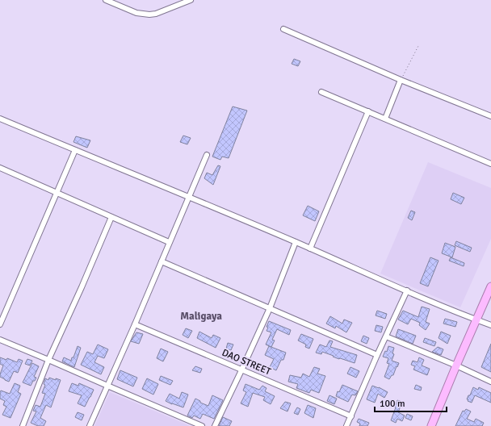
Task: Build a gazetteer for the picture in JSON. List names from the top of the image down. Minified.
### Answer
{"streets":{"street":["DAO STREET"]},"districts":["Maligaya"],"scale_bar":"100 m"}
